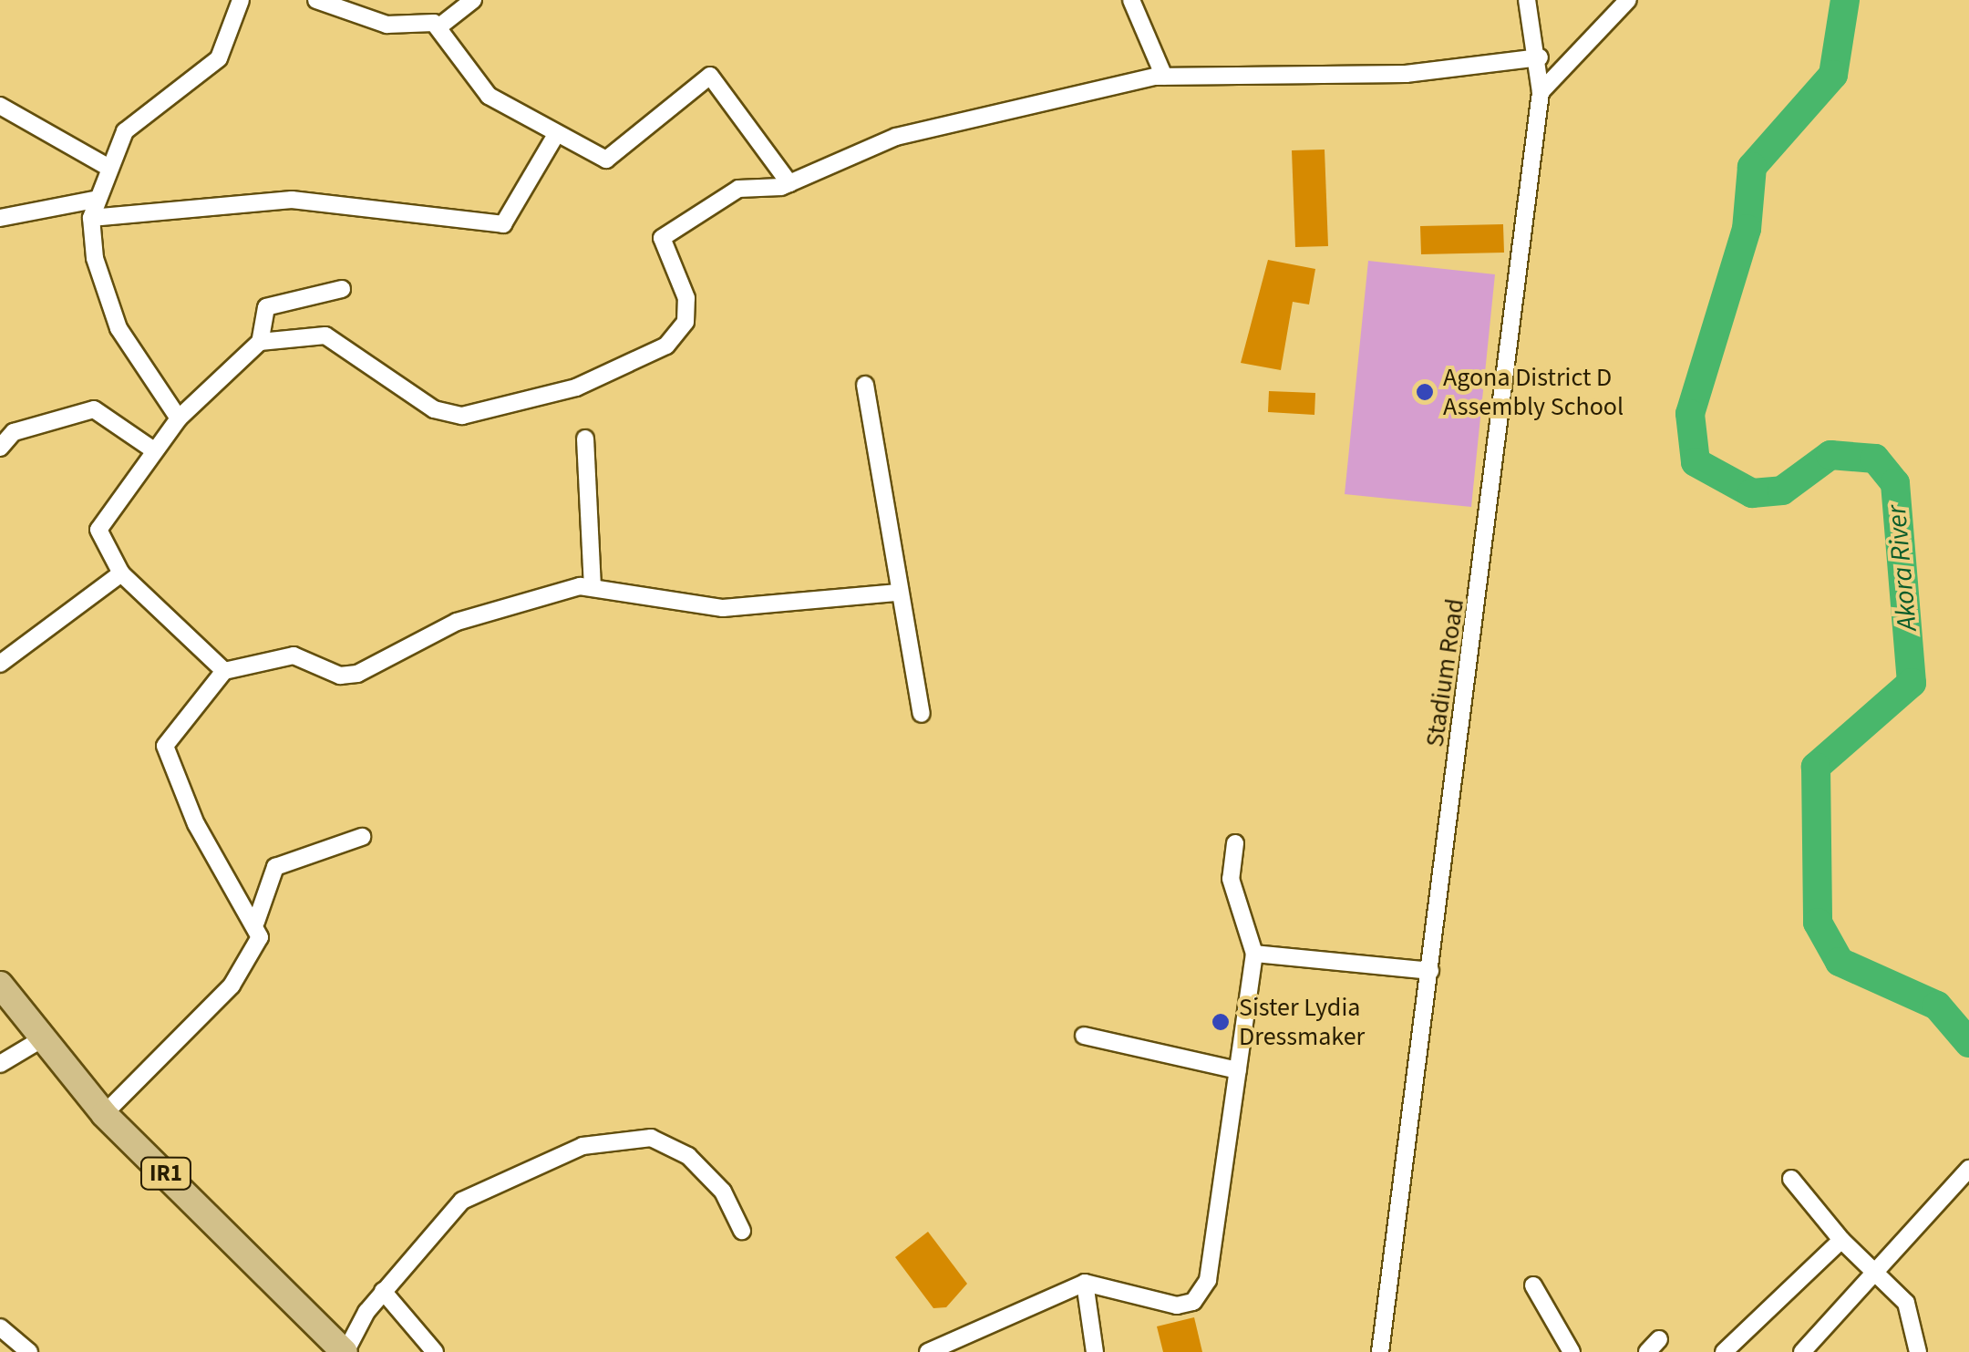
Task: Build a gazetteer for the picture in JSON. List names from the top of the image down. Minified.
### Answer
{"streets":{"main road":["IR1"],"street":["Stadium Road"]},"water":["Akora River"],"places":["Agona District D Assembly School","Sister Lydia Dressmaker"]}
